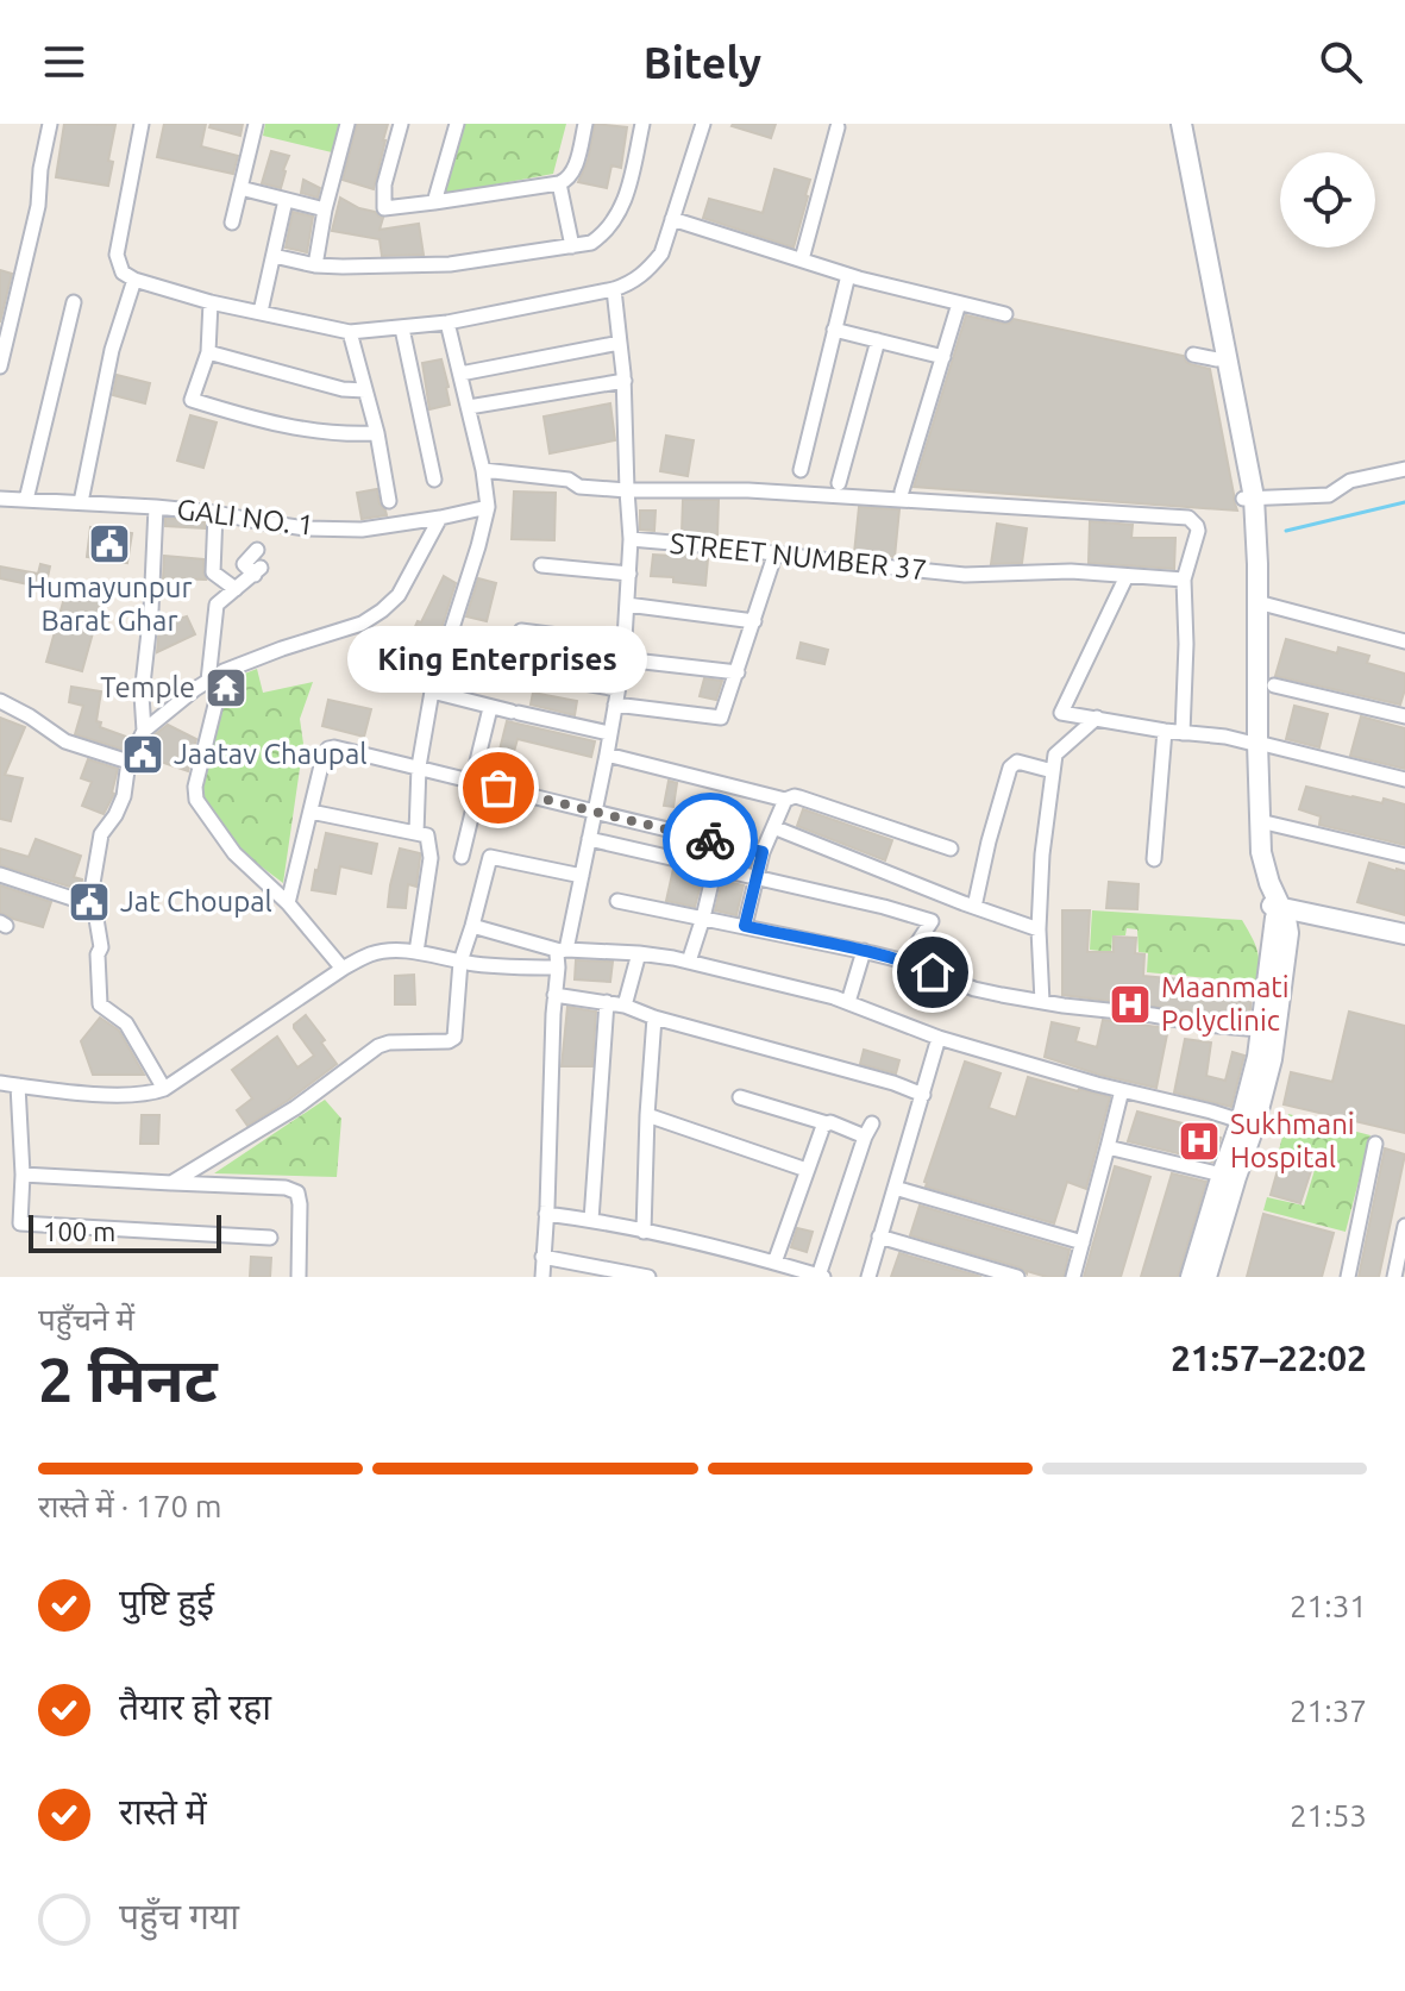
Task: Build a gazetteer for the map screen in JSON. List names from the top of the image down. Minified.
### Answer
{"streets":{"street":["GALI NO. 1","STREET NUMBER 37"]},"places":{"public building":["Humayunpur Barat Ghar","Jaatav Chaupal","Jat Choupal"],"temple":["Temple"],"other":["King Enterprises"],"hospital":["Maanmati Polyclinic","Sukhmani Hospital"]},"scale_bar":"100 m","page":{"header":"Bitely","bubble":"King Enterprises","scale":"100 m","heading":["2 मिनट","पहुँचने में","21:57–22:02"],"bar":"रास्ते में · 170 m","list":[["पुष्टि हुई","21:31"],["तैयार हो रहा","21:37"],["रास्ते में","21:53"],"पहुँच गया"]}}
